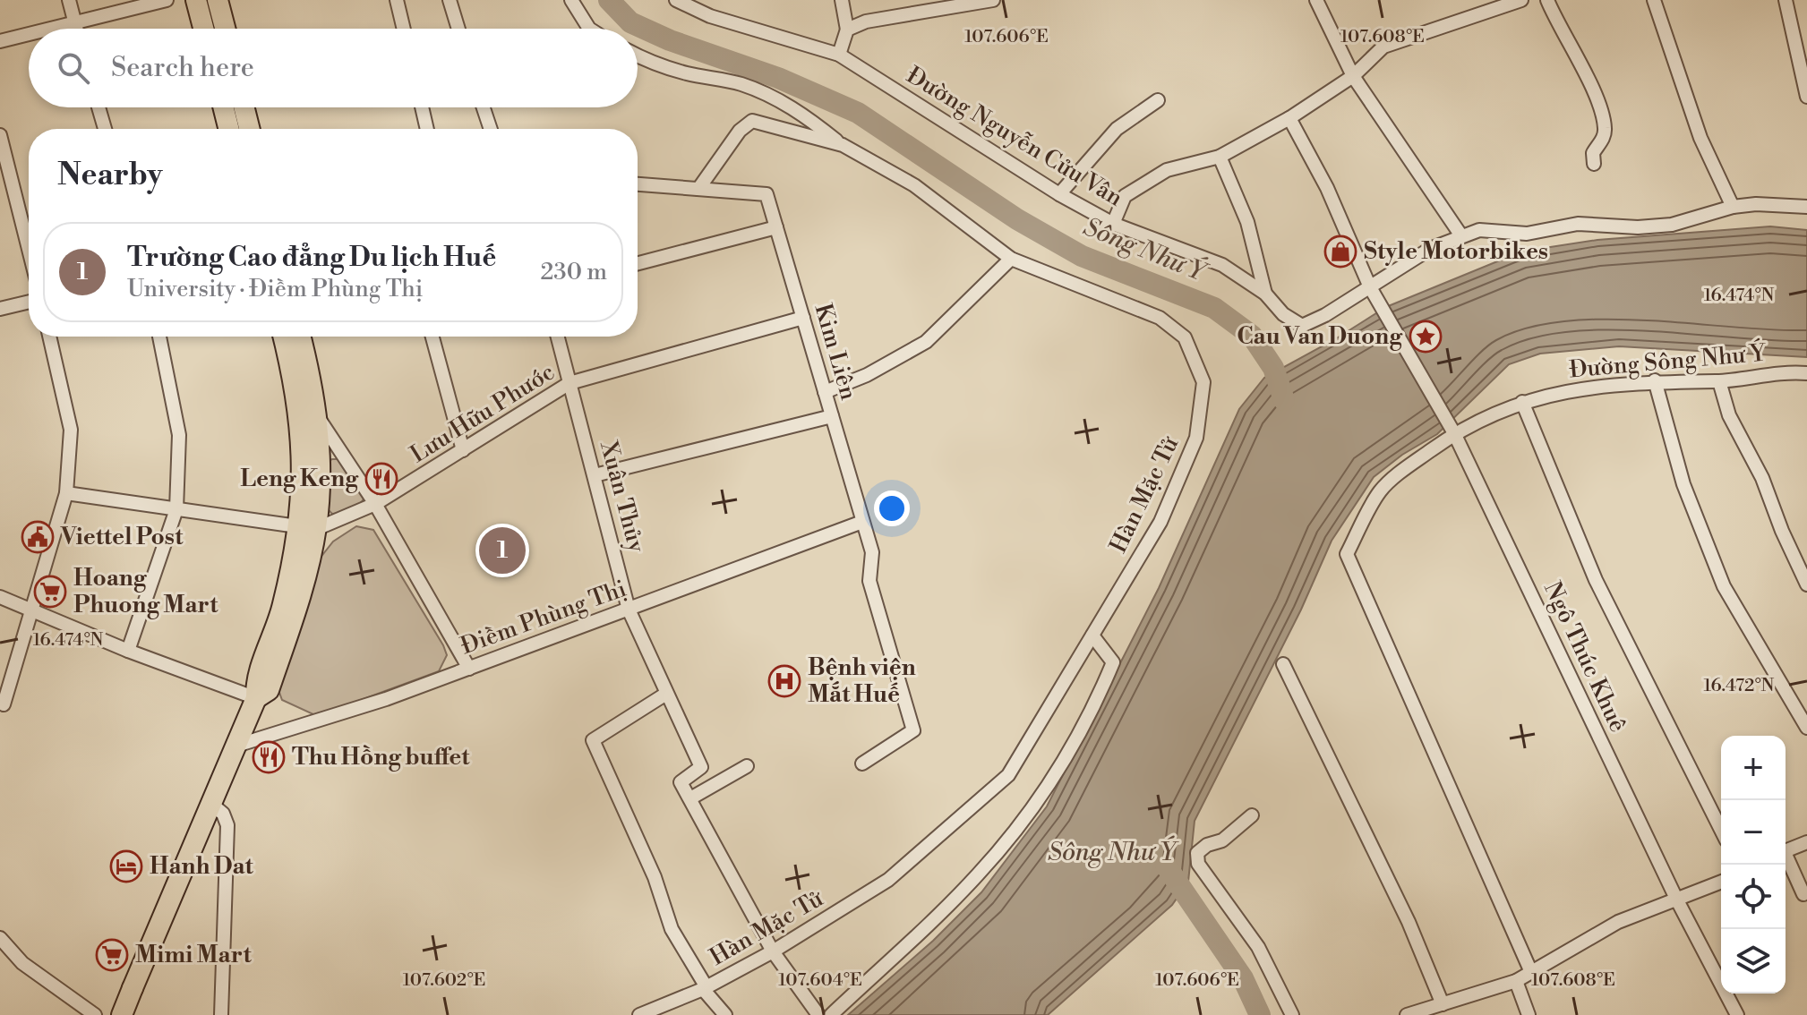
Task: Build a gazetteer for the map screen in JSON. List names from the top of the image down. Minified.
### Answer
{"streets":{"street":["Đường Nguyễn Cửu Vân","Kim Liên","Đường Sông Như Ý","Lưu Hữu Phước","Hàn Mặc Tử","Xuân Thủy","Điềm Phùng Thị","Ngô Thúc Khuê"]},"crossings":[["Đường Nguyễn Cửu Vân","Ngô Thúc Khuê"],["Kim Liên","Lưu Hữu Phước"],["Kim Liên","Hàn Mặc Tử"],["Kim Liên","Điềm Phùng Thị"],["Đường Sông Như Ý","Ngô Thúc Khuê"],["Lưu Hữu Phước","Xuân Thủy"],["Xuân Thủy","Điềm Phùng Thị"]],"water":["Sông Như Ý"],"places":{"shop":["Style Motorbikes"],"place":["Cau Van Duong"],"restaurant":["Leng Keng","Thu Hồng buffet"],"public building":["Viettel Post"],"supermarket":["Hoang Phuong Mart","Mimi Mart"],"hospital":["Bệnh viện Mắt Huế"],"hotel":["Hanh Dat"]},"page":{"search":"Search here","heading":"Nearby","list":[{"mark":"1","name":"Trường Cao đẳng Du lịch Huế","note":"University · Điềm Phùng Thị","value":"230 m"}],"pins":"1","map_buttons":["+","−"]},"coordinates":["107.606°E","107.608°E","16.474°N","16.472°N","107.602°E","107.604°E"]}
